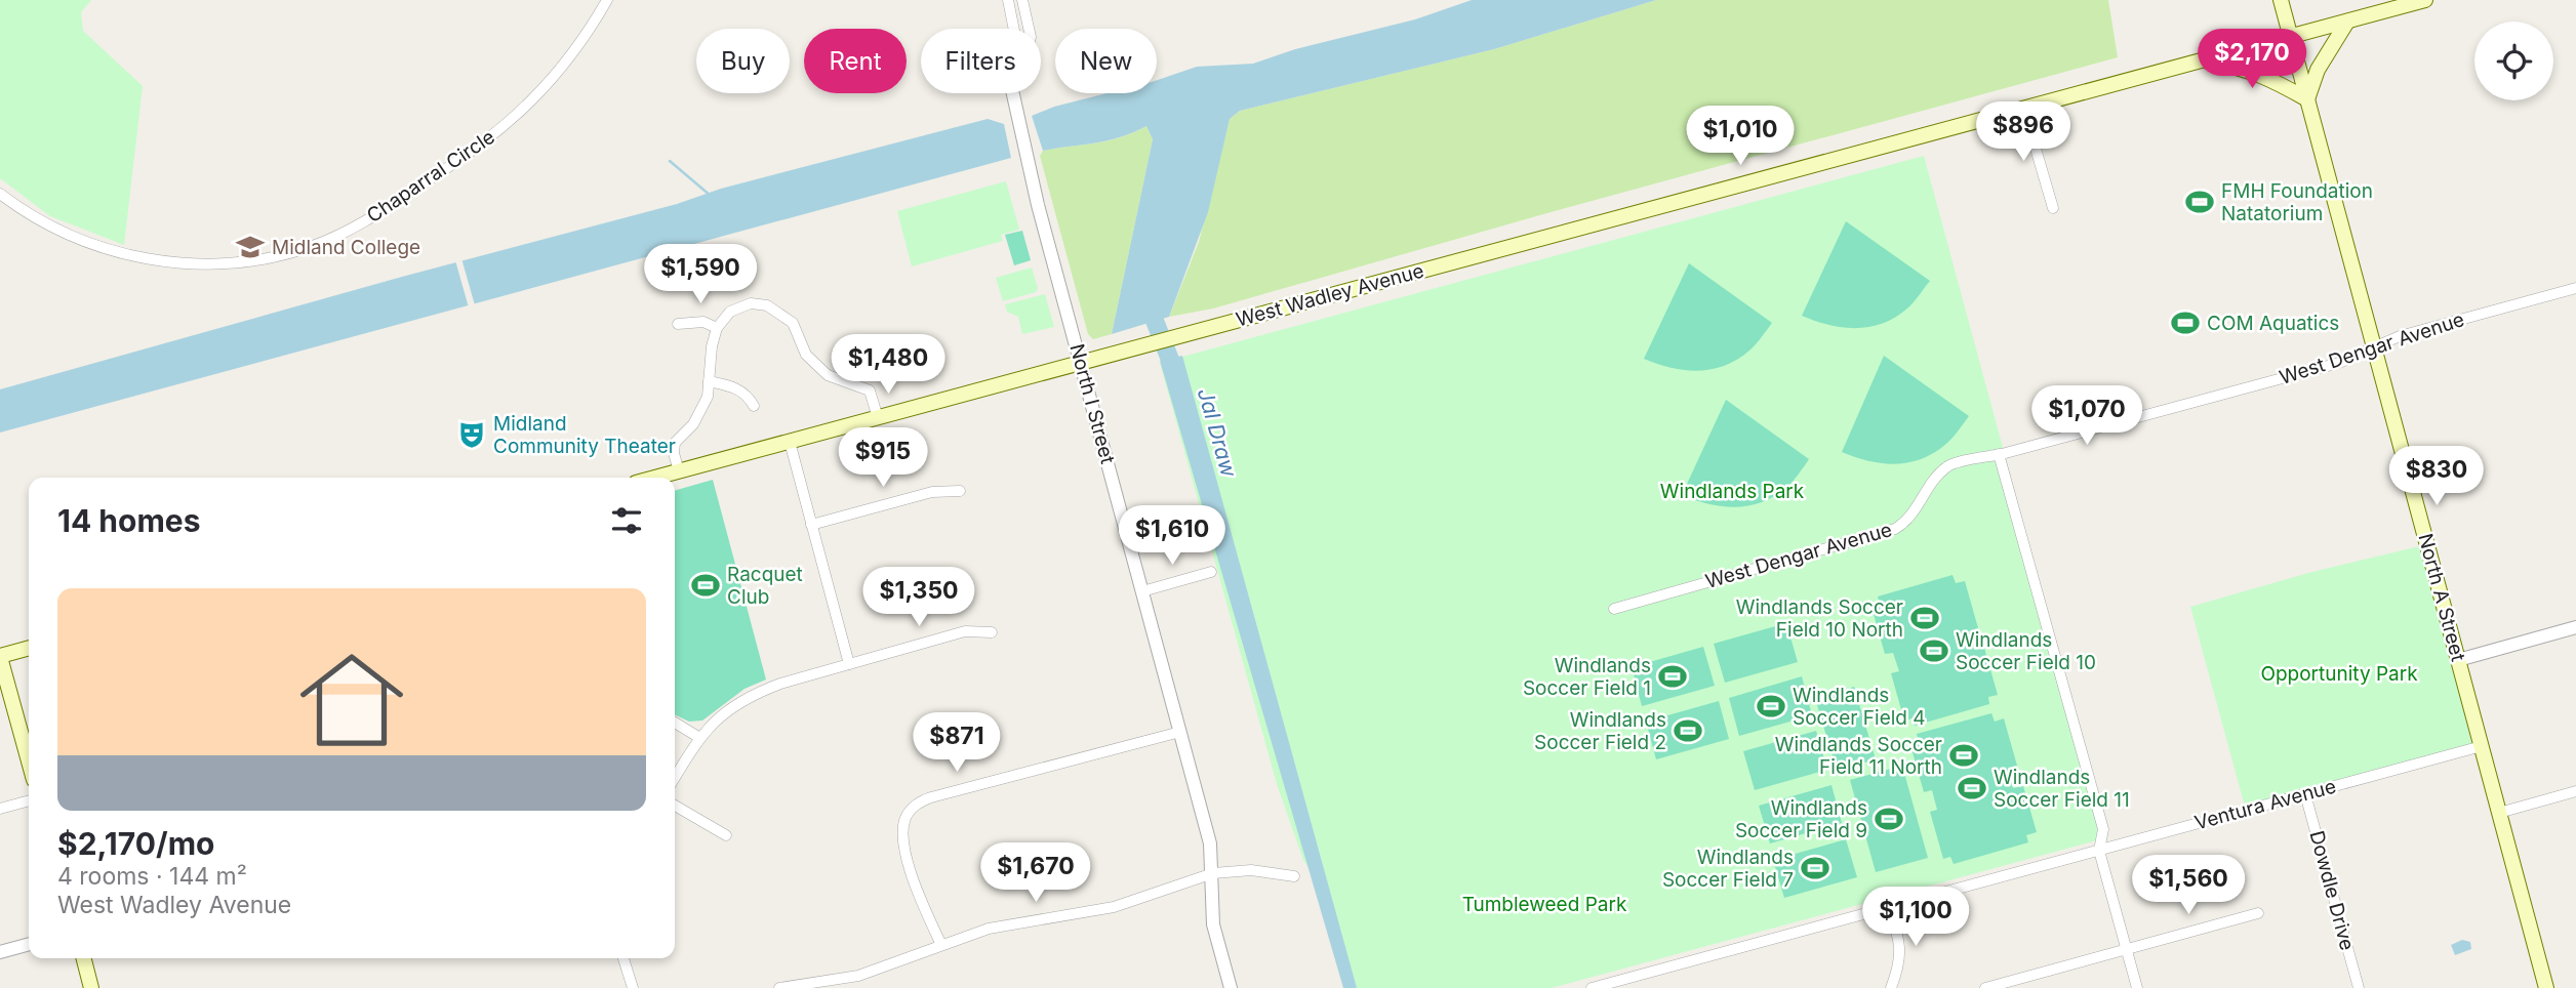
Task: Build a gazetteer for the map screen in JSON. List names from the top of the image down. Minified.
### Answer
{"streets":{"main road":["West Wadley Avenue","North A Street"],"street":["Chaparral Circle","West Dengar Avenue","North I Street","Ventura Avenue","Dowdle Drive"]},"crossings":[["West Wadley Avenue","North I Street"],["West Wadley Avenue","North A Street"],["West Dengar Avenue","North A Street"],["North A Street","Ventura Avenue"],["Ventura Avenue","Dowdle Drive"]],"water":["Jal Draw"],"parks":["Windlands Park","Opportunity Park","Tumbleweed Park"],"places":{"sports":["FMH Foundation Natatorium","COM Aquatics","Racquet Club","Windlands Soccer Field 10 North","Windlands Soccer Field 10","Windlands Soccer Field 1","Windlands Soccer Field 4","Windlands Soccer Field 2","Windlands Soccer Field 11 North","Windlands Soccer Field 11","Windlands Soccer Field 9","Windlands Soccer Field 7"],"school or university":["Midland College"],"theatre":["Midland Community Theater"]},"page":{"price":["$2,170","$896","$1,010","$1,590","$1,480","$1,070","$915","$830","$1,610","$1,350","$871","$1,670","$1,560","$1,100"],"chip":["Buy","Rent","Filters","New"],"heading":"14 homes","list":[{"name":"$2,170/mo","note":"4 rooms · 144 m² · West Wadley Avenue"}]}}
